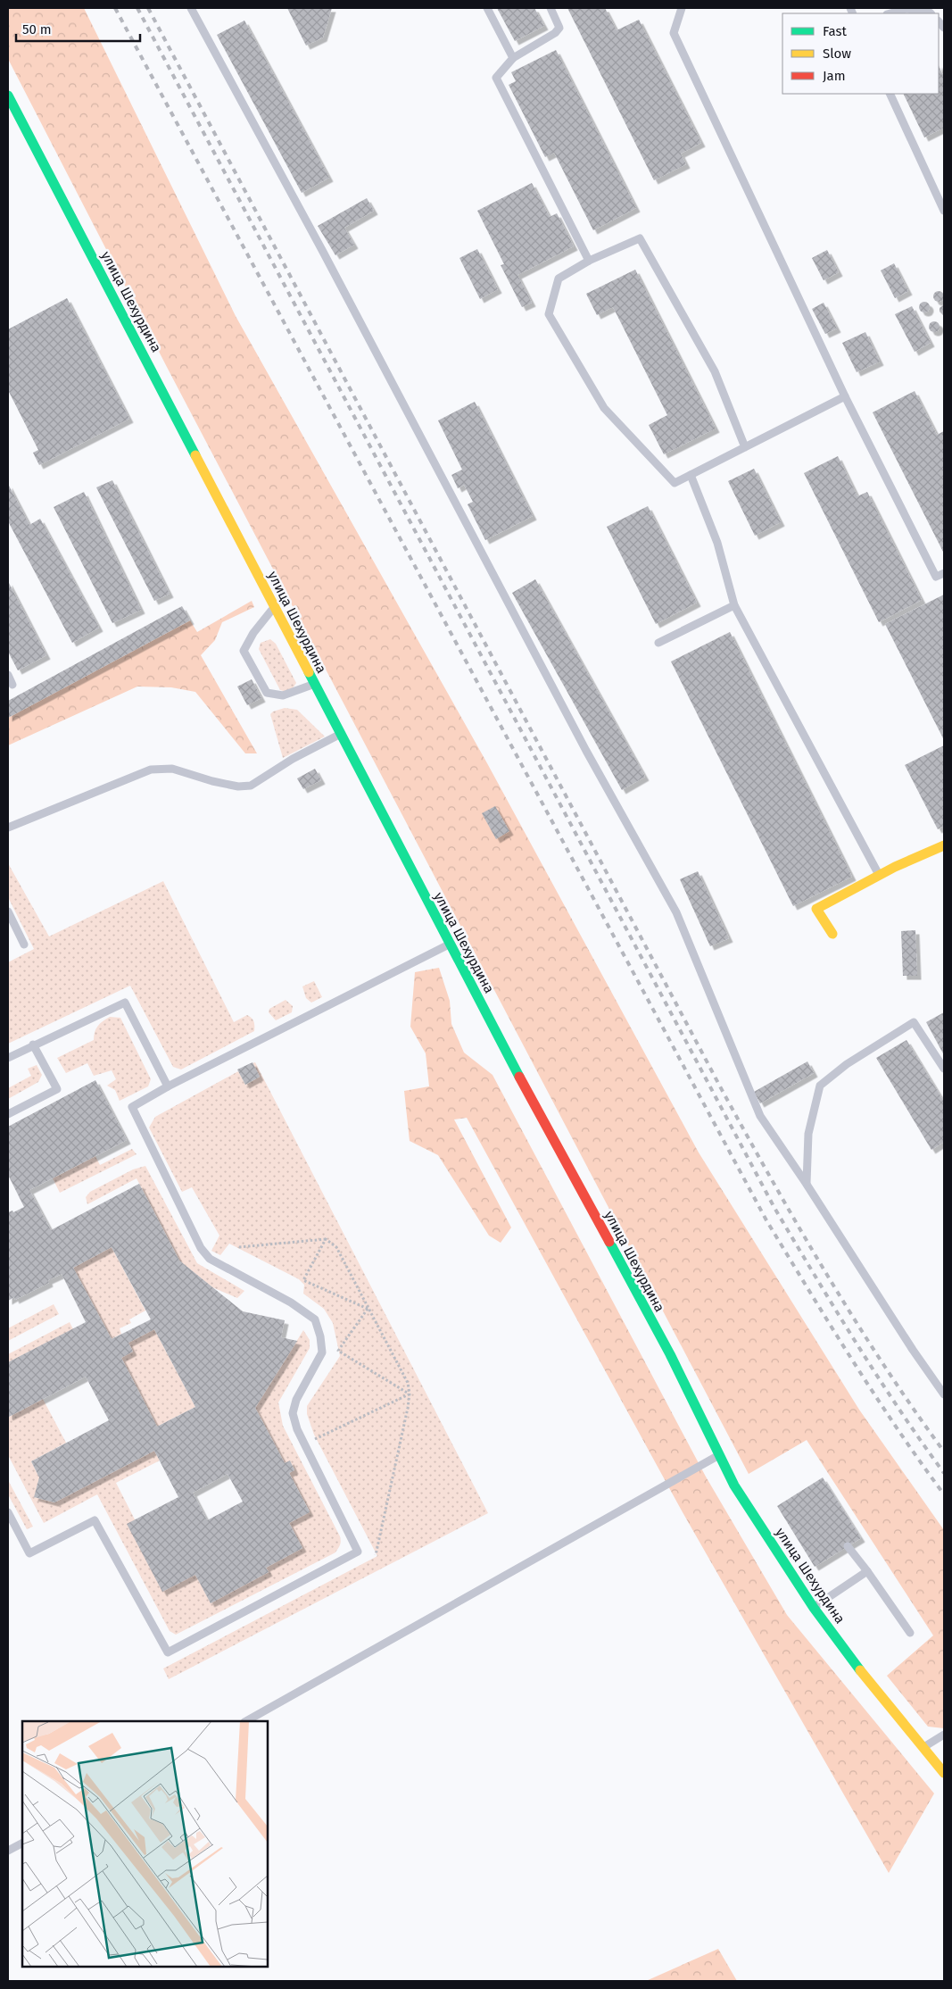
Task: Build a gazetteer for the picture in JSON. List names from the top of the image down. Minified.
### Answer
{"streets":{"main road":["улица Шехурдина"]},"legend":["Fast","Slow","Jam"],"scale_bar":"50 m"}
